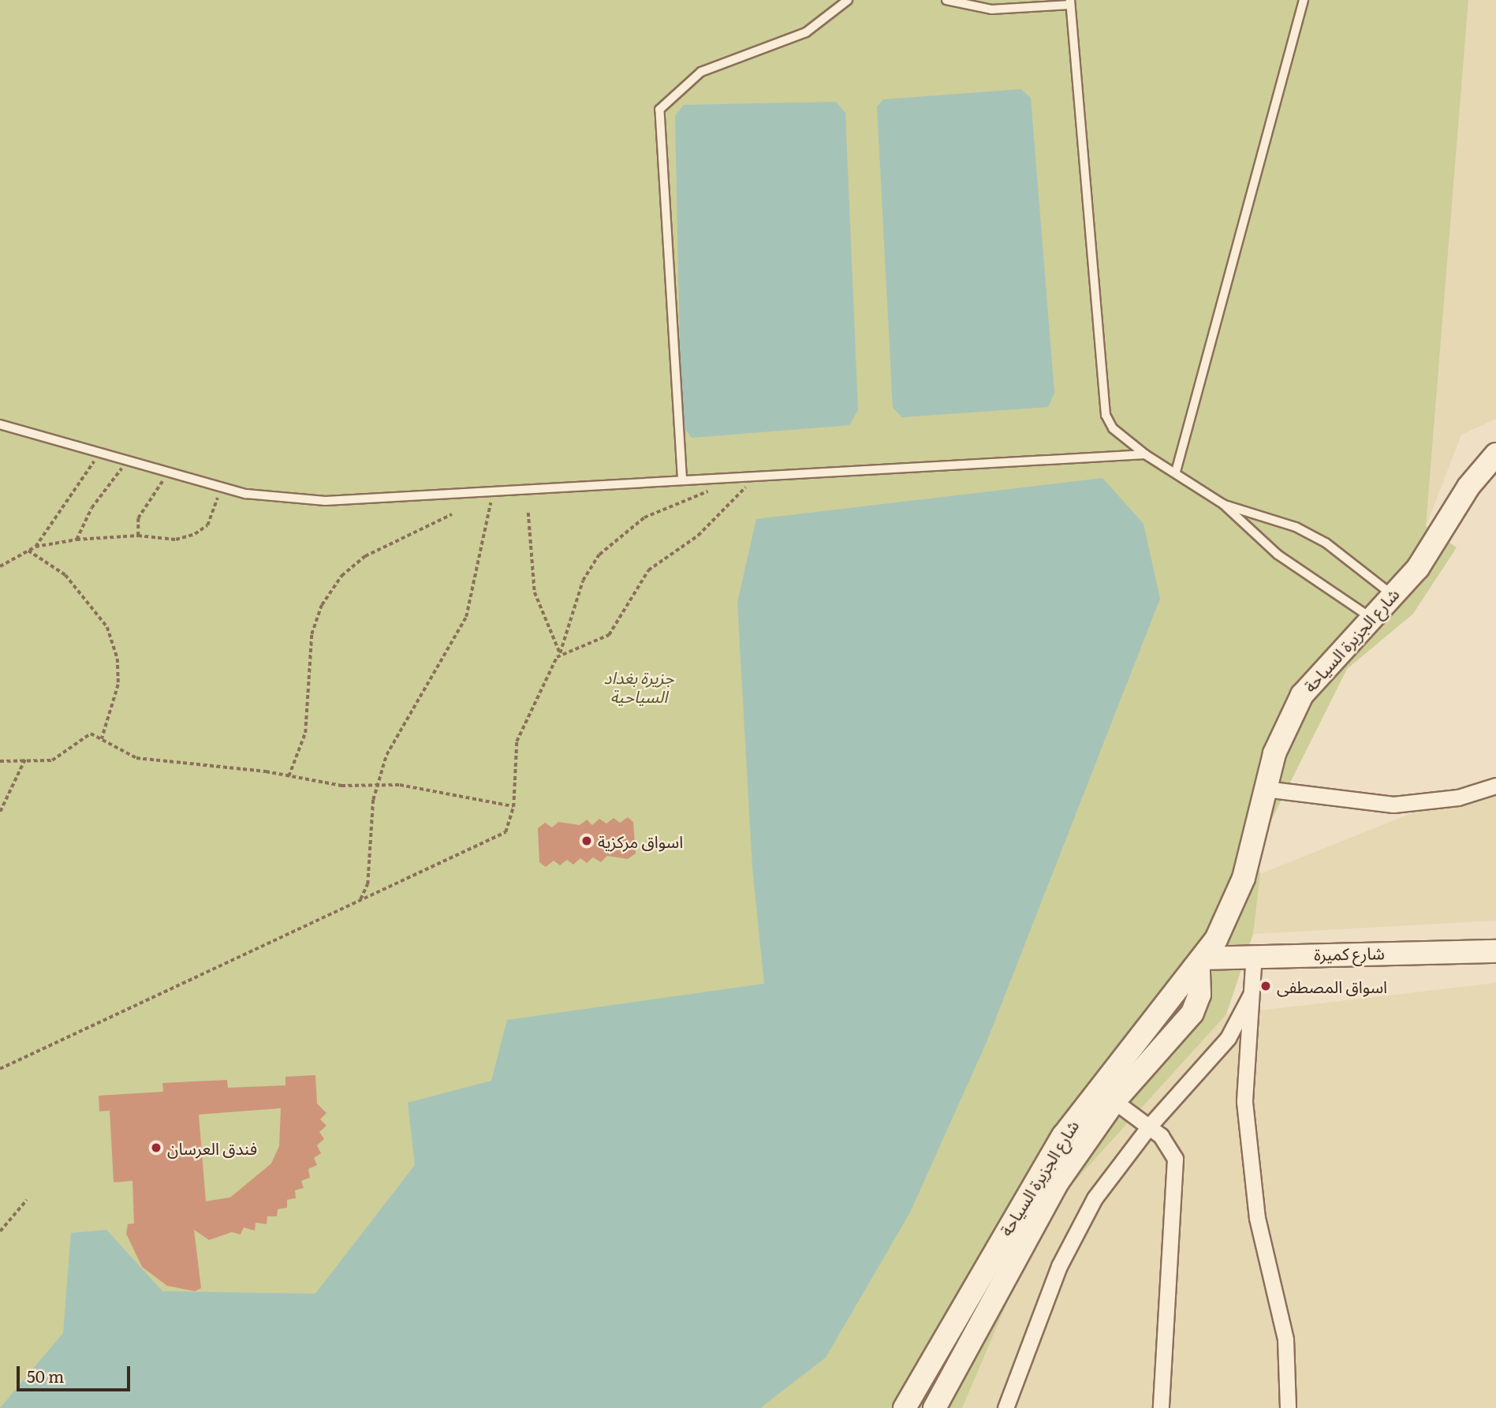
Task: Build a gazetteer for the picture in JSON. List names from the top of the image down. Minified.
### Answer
{"streets":{"main road":["شارع الجزيرة السياحة","شارع كميرة"]},"crossings":[["شارع الجزيرة السياحة","شارع كميرة"]],"parks":["جزيرة بغداد السياحية"],"places":["اسواق مركزية","اسواق المصطفى","فندق العرسان"],"scale_bar":"50 m"}
